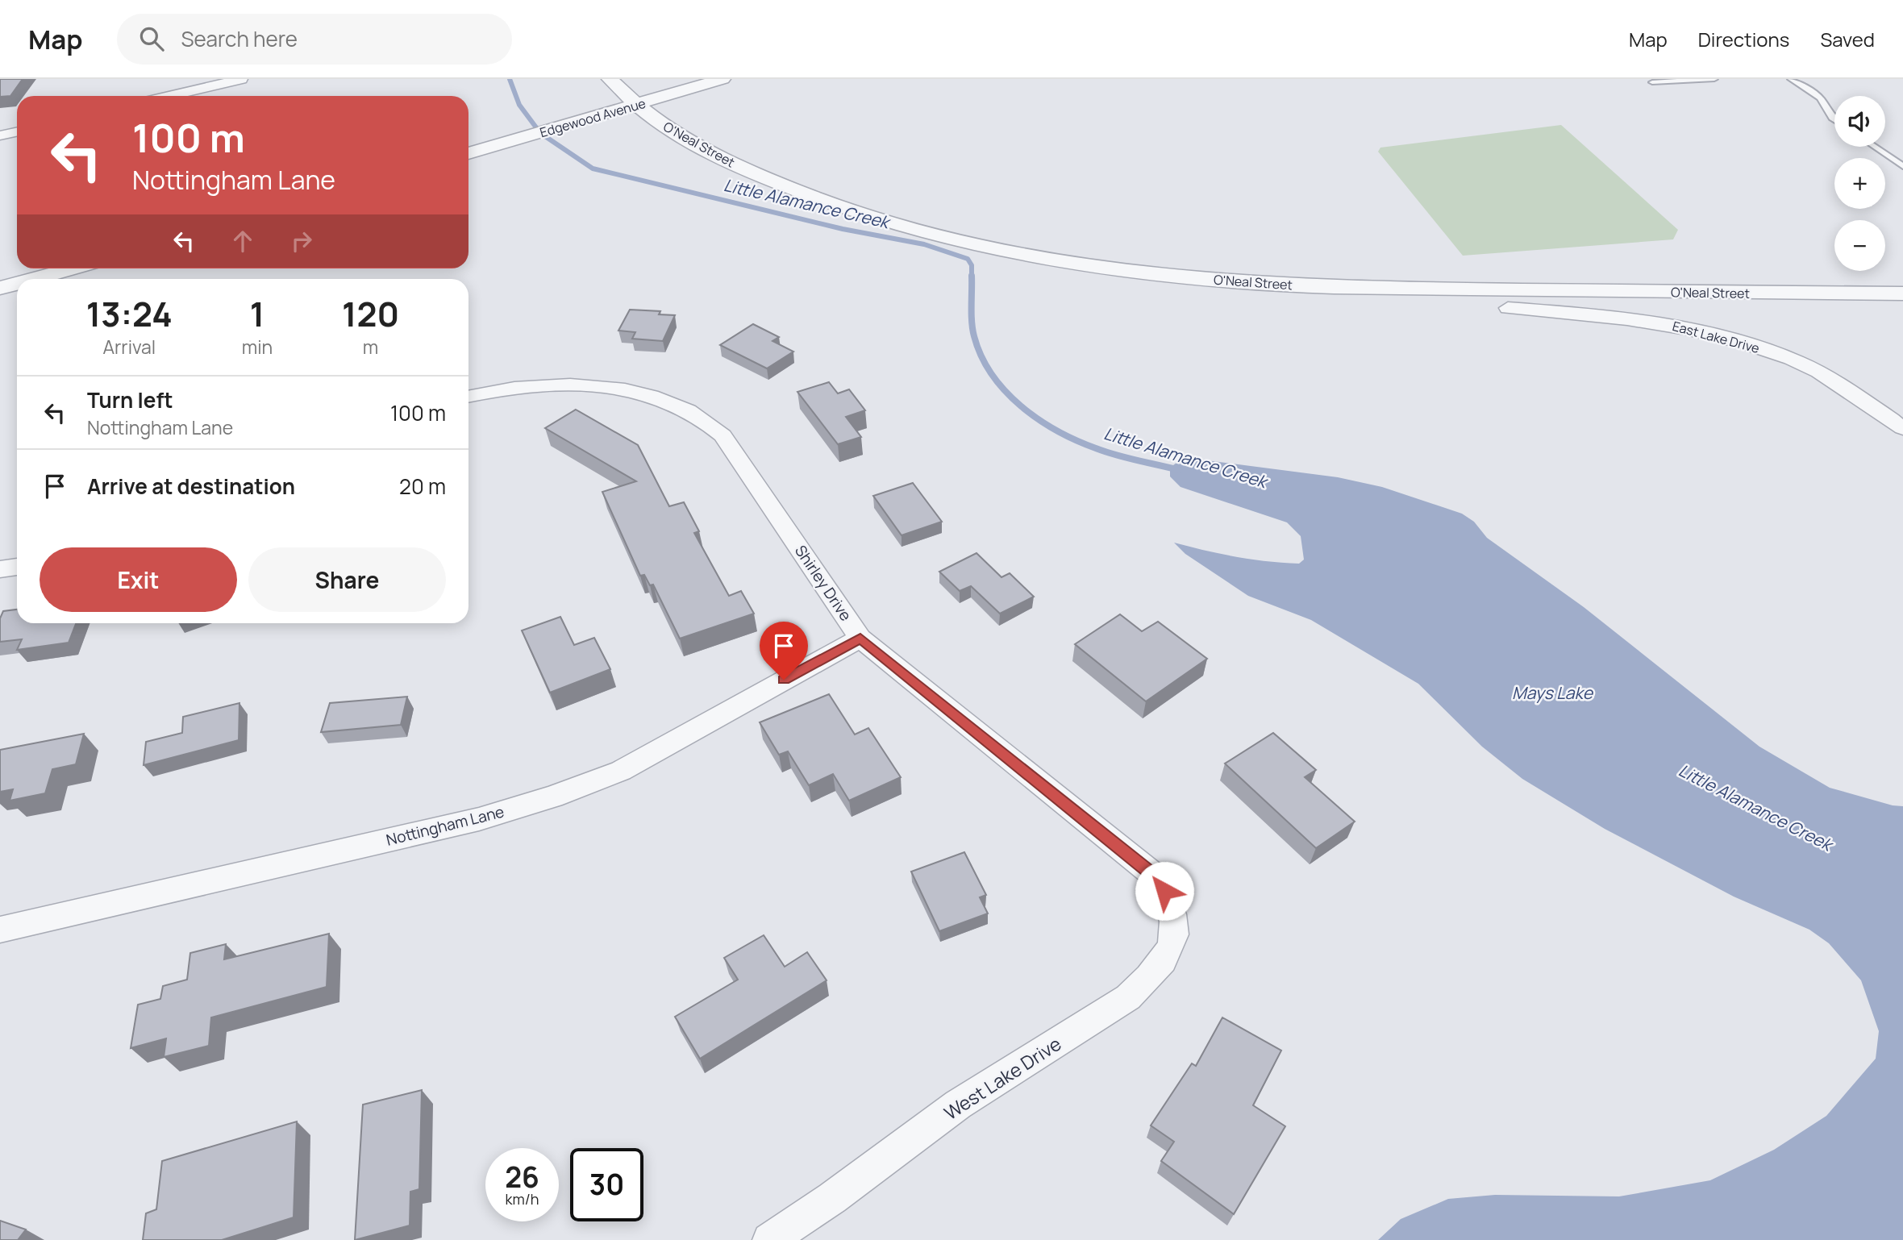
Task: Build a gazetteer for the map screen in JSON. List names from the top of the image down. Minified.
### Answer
{"streets":{"street":["Edgewood Avenue","O'Neal Street","East Lake Drive","Shirley Drive","Nottingham Lane","West Lake Drive"]},"crossings":[["Edgewood Avenue","O'Neal Street"],["Shirley Drive","Nottingham Lane"],["Shirley Drive","West Lake Drive"]],"water":["Little Alamance Creek","Mays Lake"],"page":{"header":"Map","search":"Search here","nav":["Map","Directions","Saved"],"map_buttons":["+","−"],"turn":["100 m","Nottingham Lane"],"eta":["13:24","Arrival","1","min","120","m"],"list":[{"name":"Turn left","note":"Nottingham Lane","value":"100 m"},{"name":"Arrive at destination","value":"20 m"}],"buttons":["Exit","Share"],"speed":"26 km/h","limit":"30"}}
